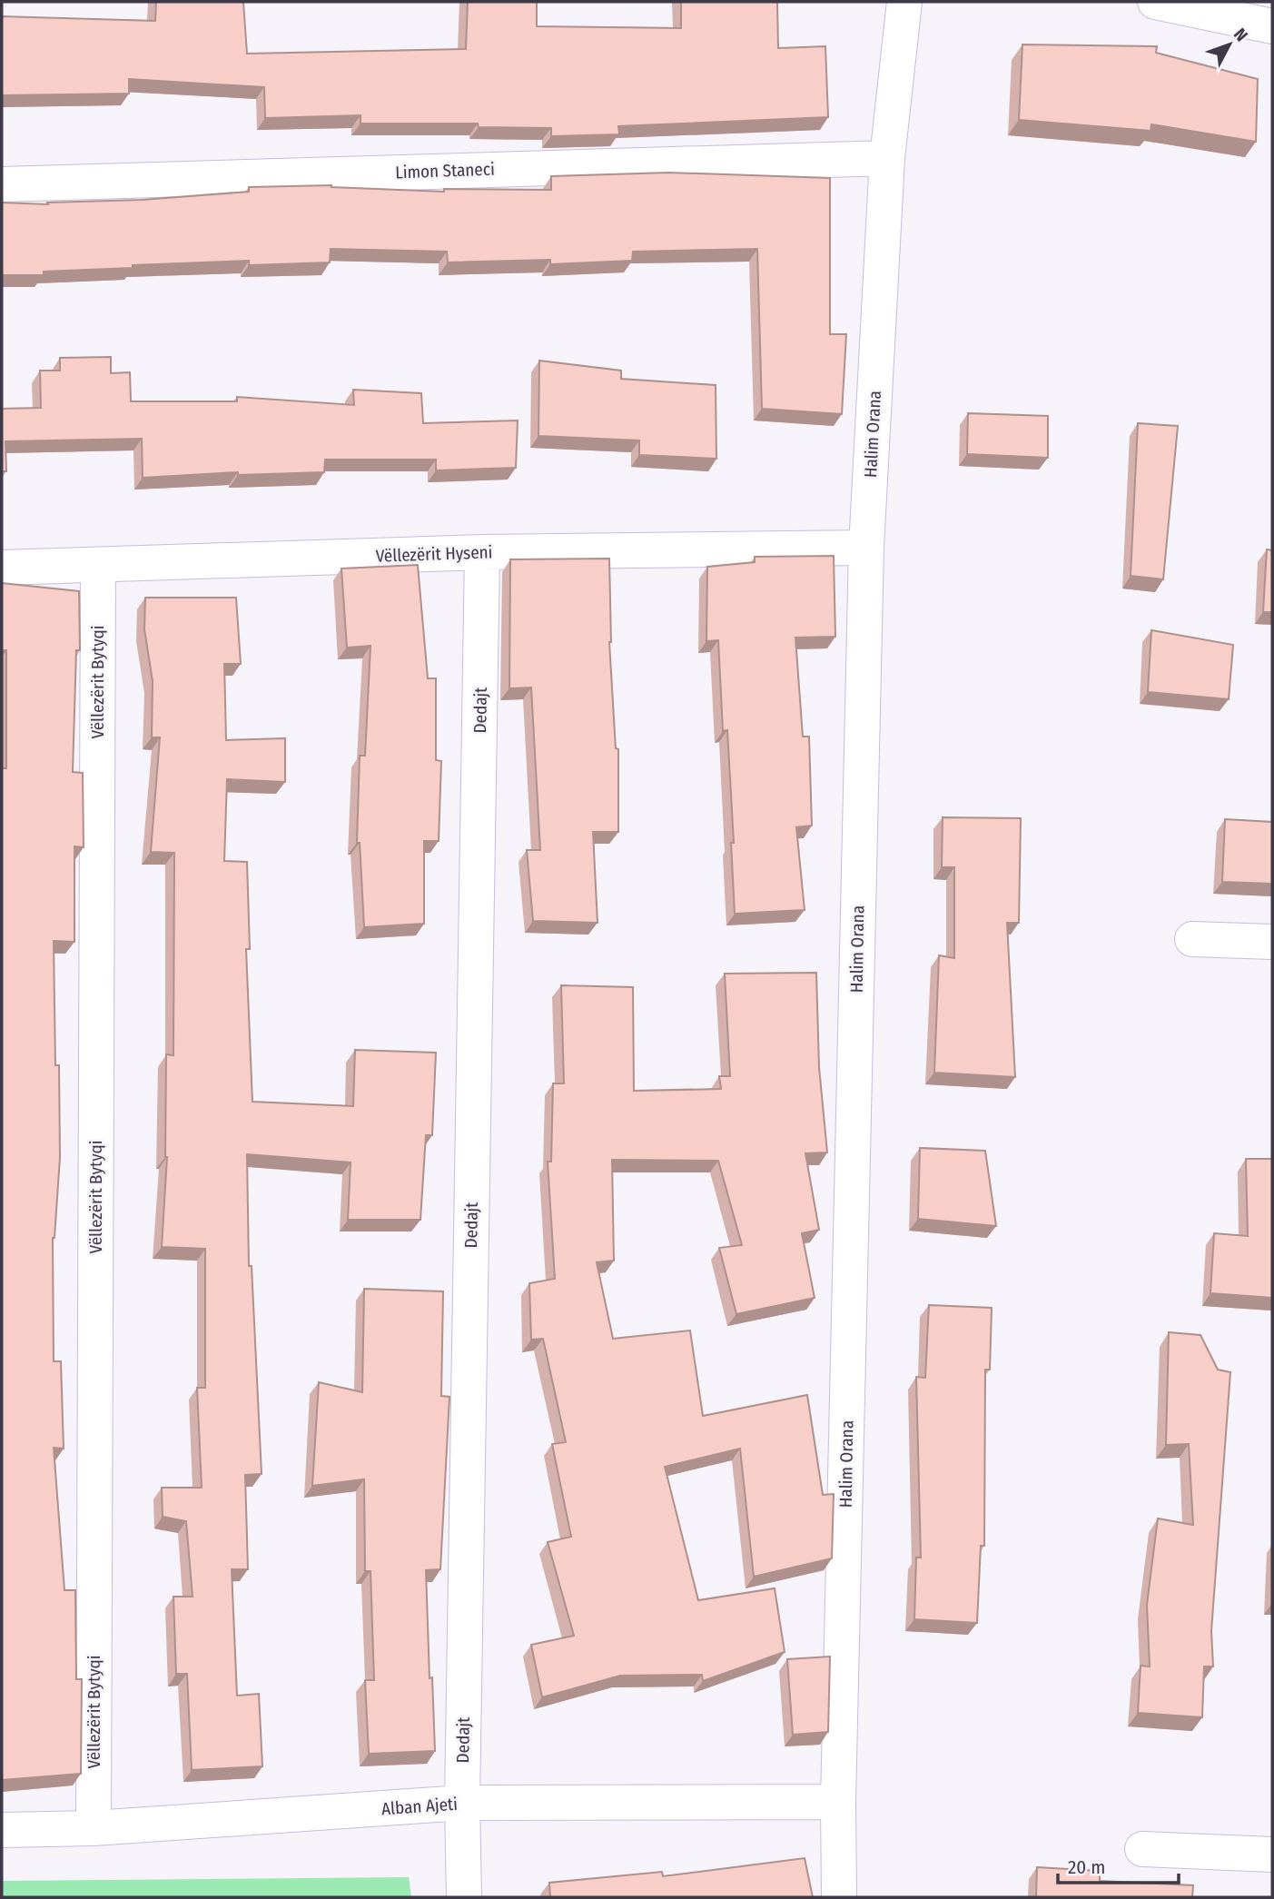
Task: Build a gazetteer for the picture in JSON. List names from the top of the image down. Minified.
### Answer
{"streets":{"street":["Limon Staneci","Halim Orana","Vëllezërit Hyseni","Vëllezërit Bytyqi","Dedajt","Alban Ajeti"]},"crossings":[["Limon Staneci","Halim Orana"],["Halim Orana","Vëllezërit Hyseni"],["Halim Orana","Alban Ajeti"],["Vëllezërit Hyseni","Vëllezërit Bytyqi"],["Vëllezërit Hyseni","Dedajt"],["Vëllezërit Bytyqi","Alban Ajeti"],["Dedajt","Alban Ajeti"]],"scale_bar":"20 m","north":"top right"}
